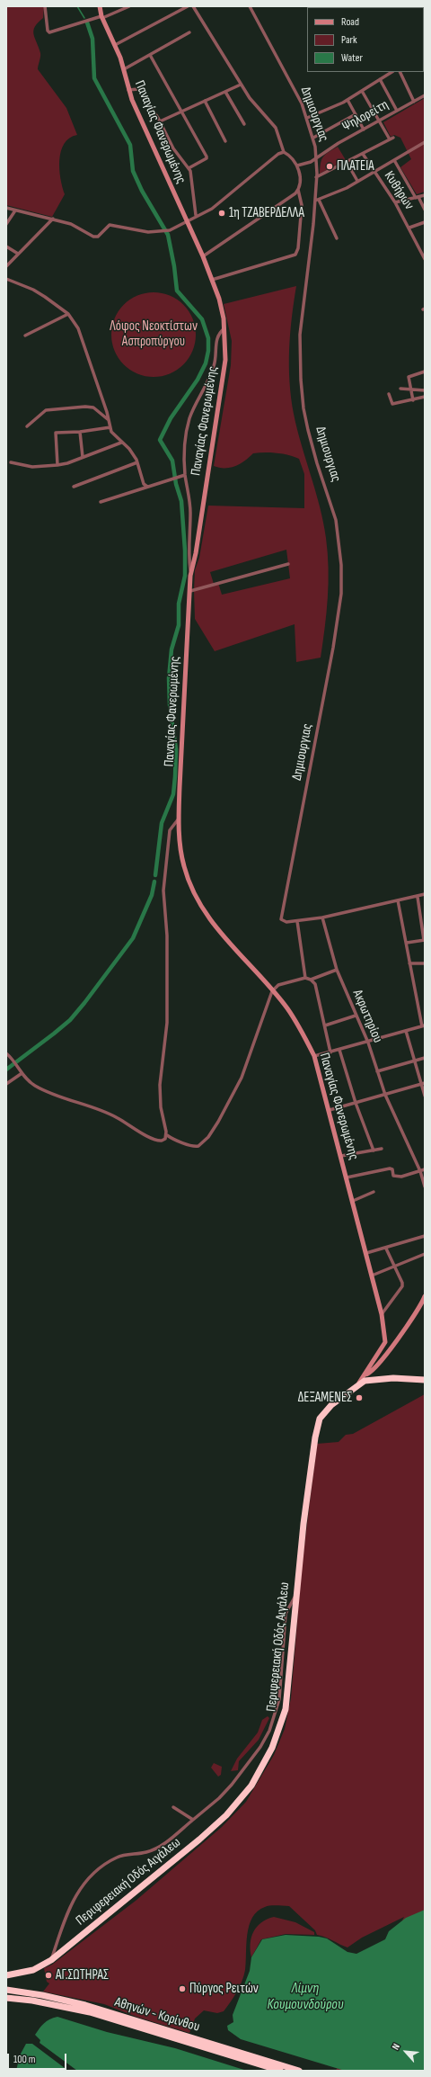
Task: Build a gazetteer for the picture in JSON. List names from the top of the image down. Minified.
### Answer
{"streets":{"highway":["Περιφερειακή Οδός Αιγάλεω","Αθηνών - Κορίνθου"],"main road":["Παναγίας Φανερωμένης"],"street":["Δημιουργιας","Ψηλορείτη","Κυθήρων","Ακρωτηρίου"]},"crossings":[["Δημιουργιας","Ψηλορείτη"],["Παναγίας Φανερωμένης","Περιφερειακή Οδός Αιγάλεω"]],"water":["Λίμνη Κουμουνδούρου"],"parks":["Λόφος Νεοκτίστων Ασπροπύργου"],"places":["ΠΛΑΤΕΙΑ","1η ΤΖΑΒΕΡΔΕΛΛΑ","ΔΕΞΑΜΕΝΕΣ","ΑΓ.ΣΩΤΗΡΑΣ","Πύργος Ρειτών"],"legend":["Road","Park","Water"],"scale_bar":"100 m","north":"top left"}
